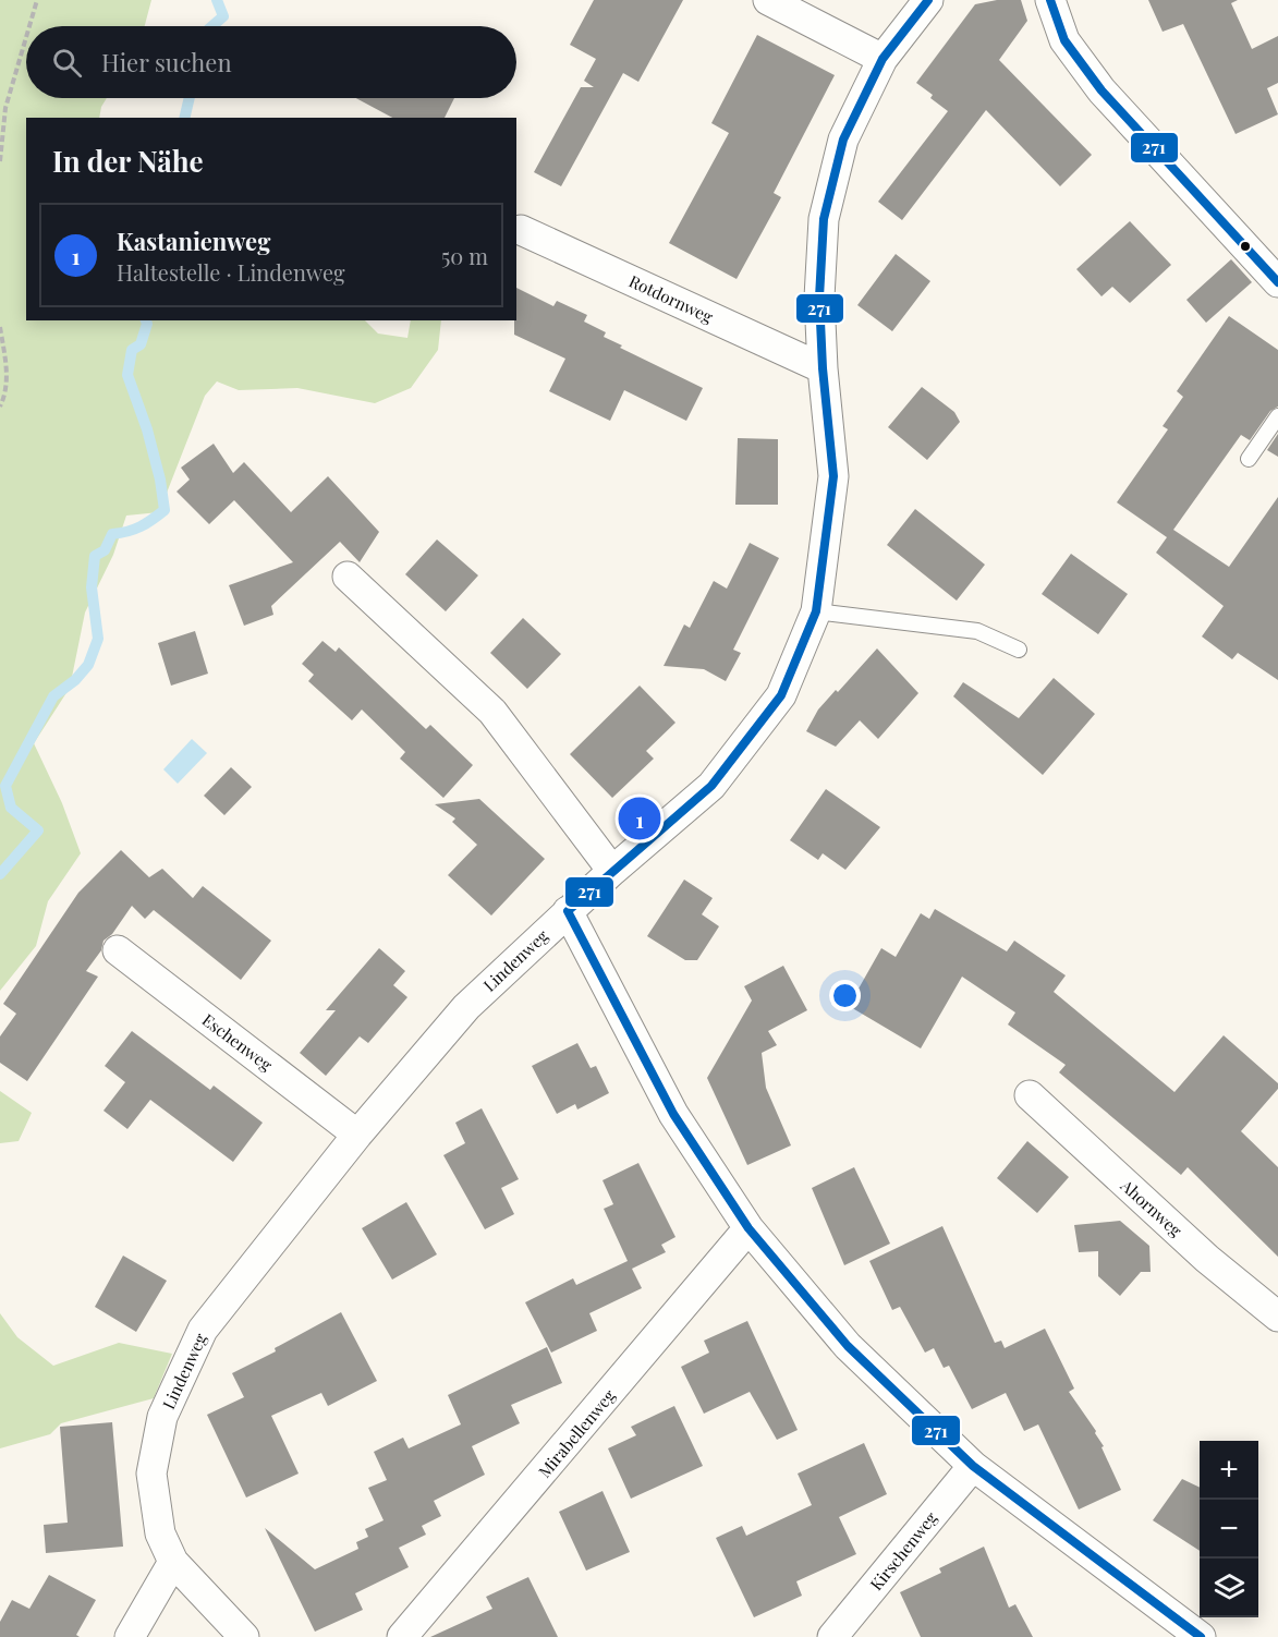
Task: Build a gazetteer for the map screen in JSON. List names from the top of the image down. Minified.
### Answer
{"streets":{"street":["Rotdornweg","Lindenweg","Eschenweg","Ahornweg","Mirabellenweg","Kirschenweg"]},"crossings":[["Rotdornweg","Lindenweg"],["Lindenweg","Eschenweg"]],"lines":["transit line 271"],"page":{"search":"Hier suchen","heading":"In der Nähe","list":[{"mark":"1","name":"Kastanienweg","note":"Haltestelle · Lindenweg","value":"50 m"}],"pins":"1","map_buttons":["+","−"]}}
